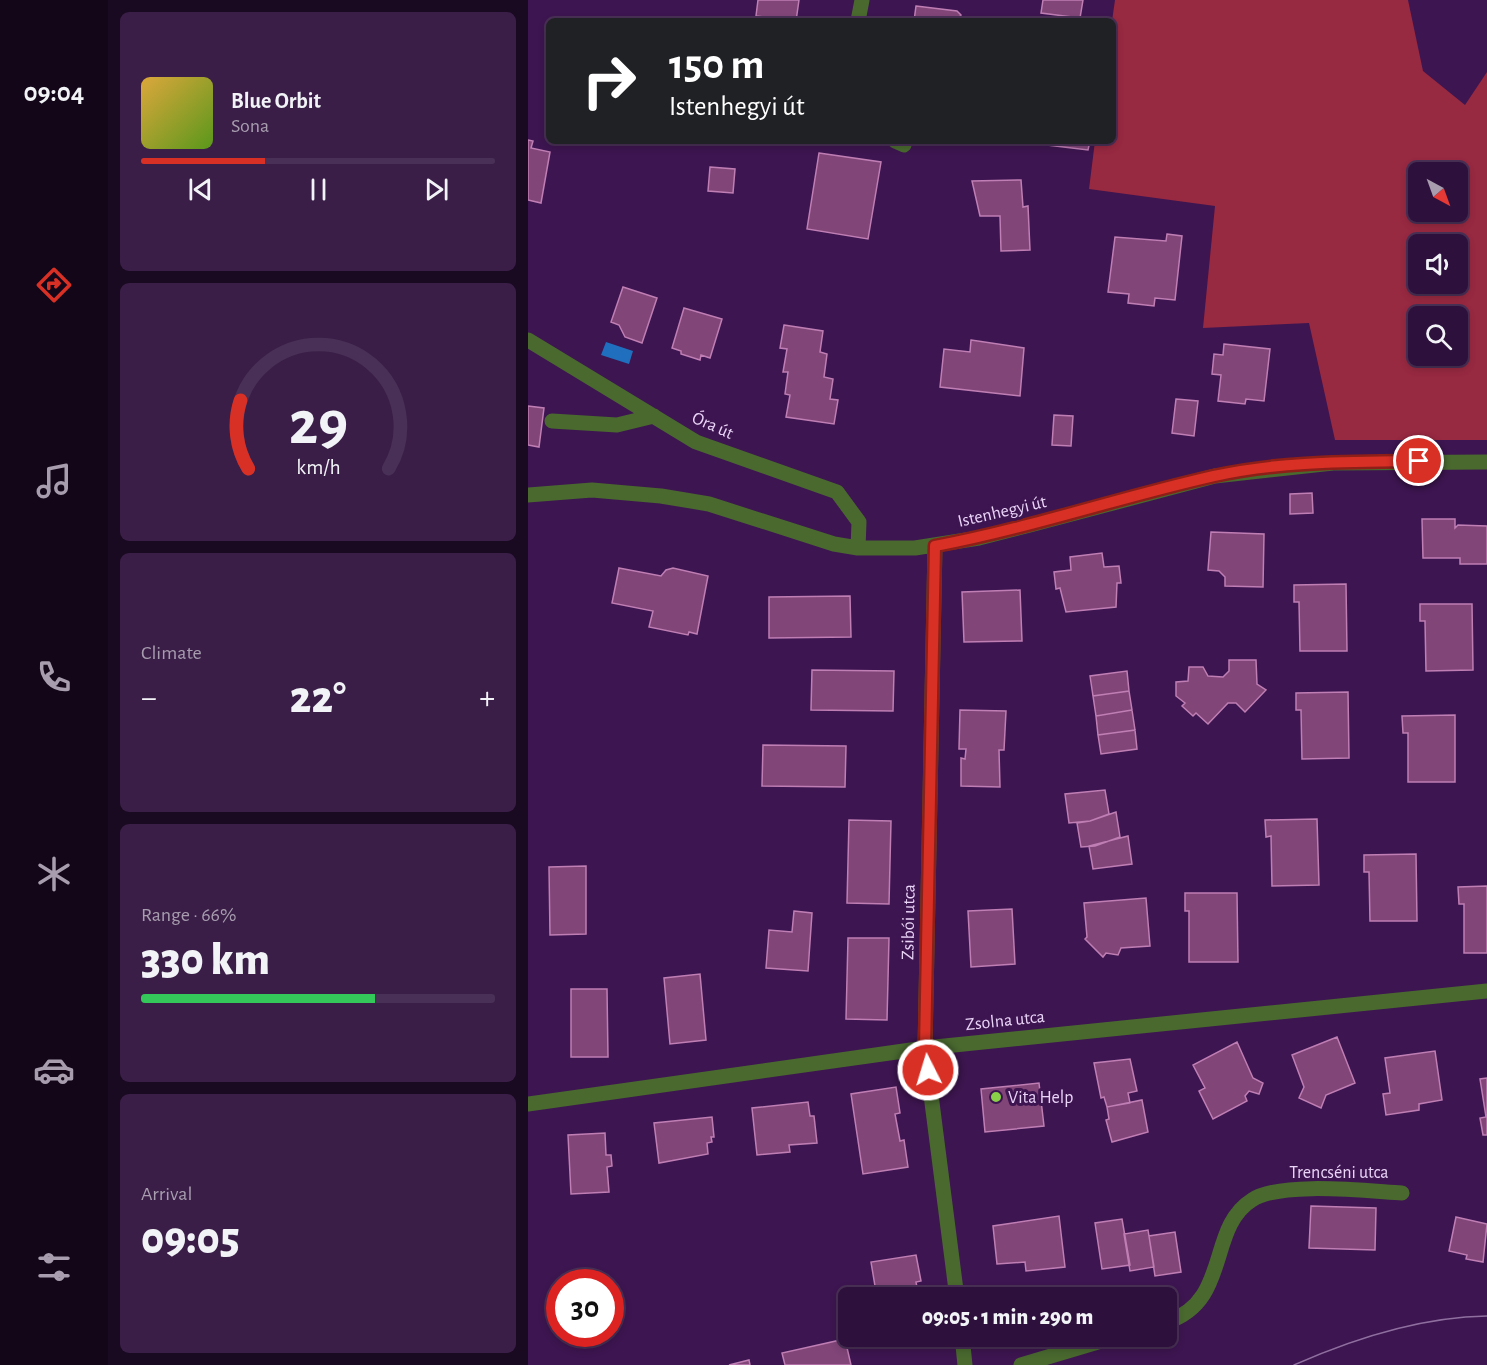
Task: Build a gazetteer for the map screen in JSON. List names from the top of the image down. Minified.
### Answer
{"streets":{"street":["Óra út","Istenhegyi út","Zsibói utca","Zsolna utca","Trencséni utca"]},"crossings":[["Óra út","Istenhegyi út"],["Istenhegyi út","Zsibói utca"],["Zsibói utca","Zsolna utca"]],"places":["Vita Help"],"north":"bottom right","page":{"tabs":"09:04","turn":["150 m","Istenhegyi út"],"song":["Blue Orbit","Sona"],"tile":["Climate",["Range · 66%","330 km"],["Arrival","09:05"]],"heat":["−","22°","+"],"limit":"30","trip":"09:05 · 1 min · 290 m","gauge":["29","km/h"]}}
